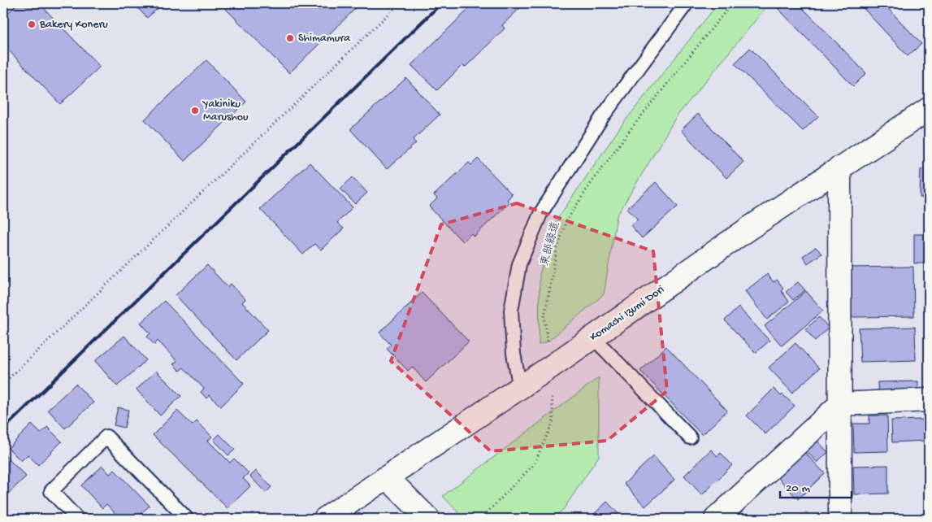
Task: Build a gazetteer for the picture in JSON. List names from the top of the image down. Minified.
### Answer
{"streets":{"street":["Komachi Izumi Dori"],"path":["東部緑道"]},"crossings":[["東部緑道","Komachi Izumi Dori"]],"places":["Bakery Koneru","Shimamura","Yakiniku Marushou"],"scale_bar":"20 m"}
